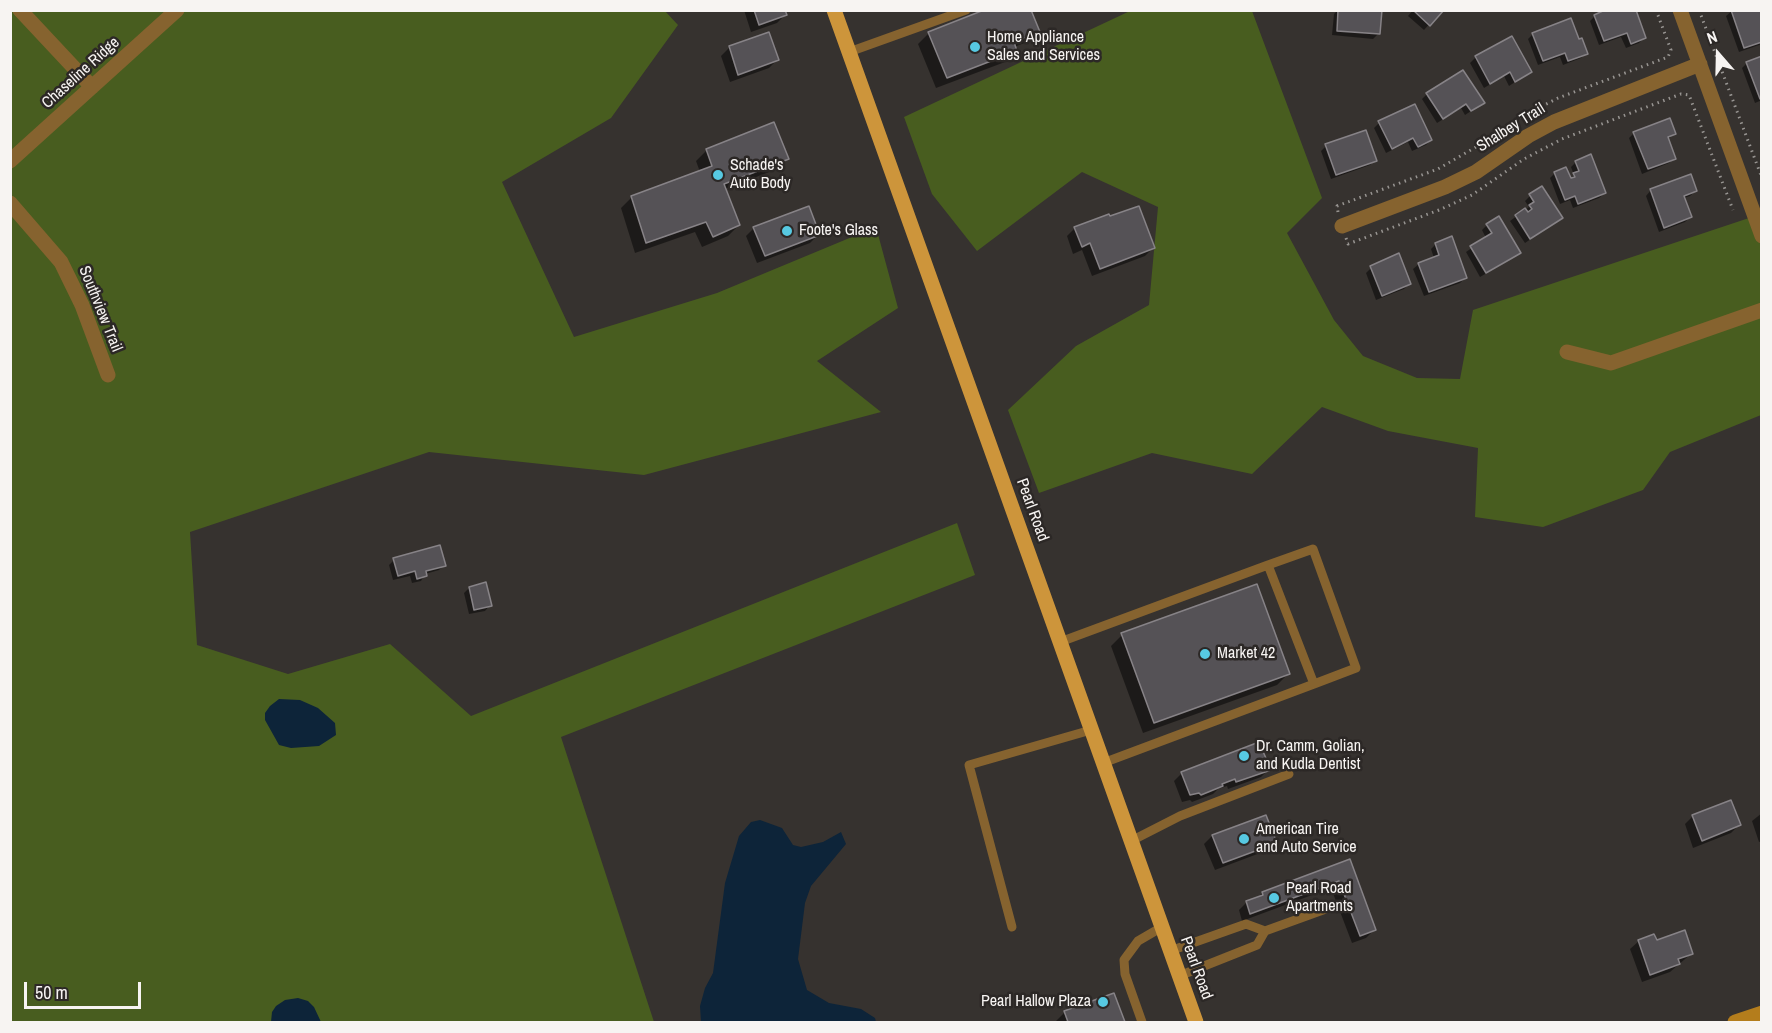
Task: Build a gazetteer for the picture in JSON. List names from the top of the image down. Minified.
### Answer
{"streets":{"main road":["Pearl Road"],"street":["Chaseline Ridge","Shalbey Trail","Southview Trail"]},"places":["Home Appliance Sales and Services","Schade's Auto Body","Foote's Glass","Market 42","Dr. Camm, Golian, and Kudla Dentist","American Tire and Auto Service","Pearl Road Apartments","Pearl Hallow Plaza"],"scale_bar":"50 m","north":"top"}
